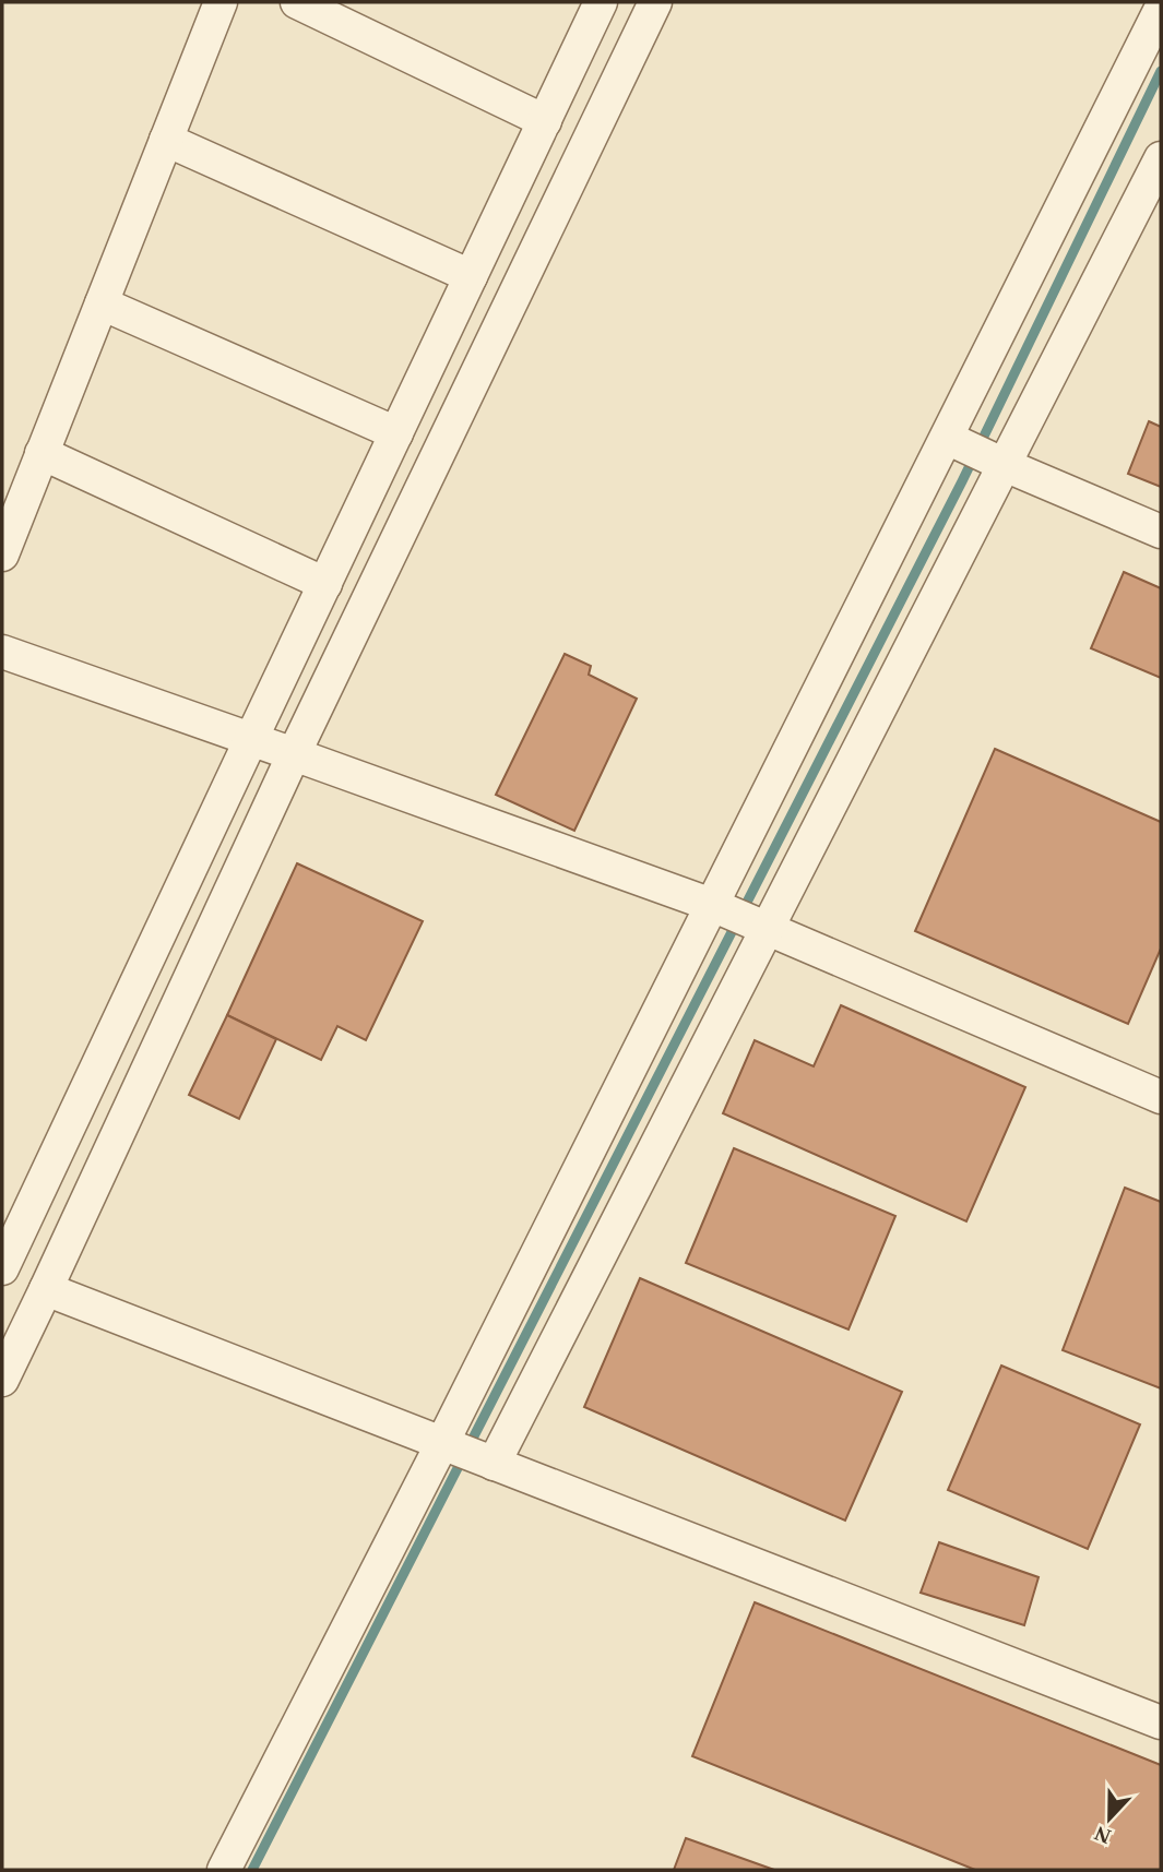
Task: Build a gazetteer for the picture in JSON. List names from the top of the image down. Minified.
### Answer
{"north":"bottom"}
